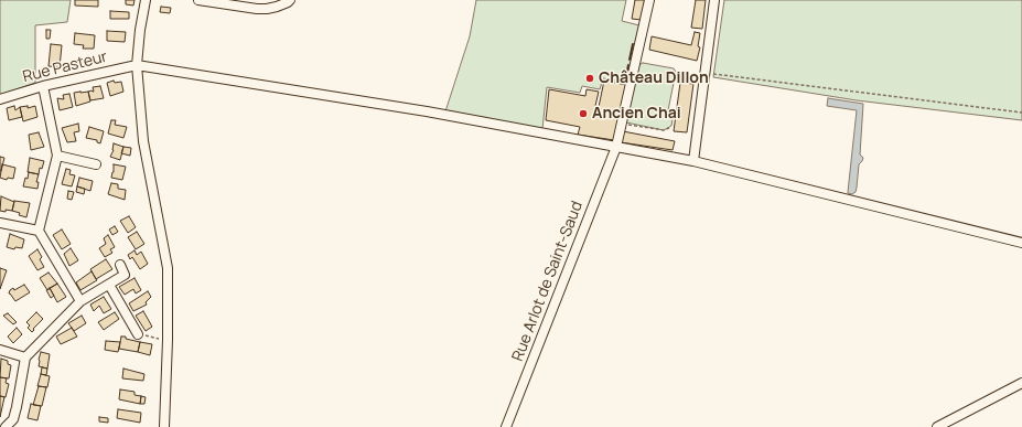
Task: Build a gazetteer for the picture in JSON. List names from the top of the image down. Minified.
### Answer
{"streets":{"street":["Rue Pasteur","Rue Arlot de Saint-Saud"]},"places":["Château Dillon","Ancien Chai"]}
